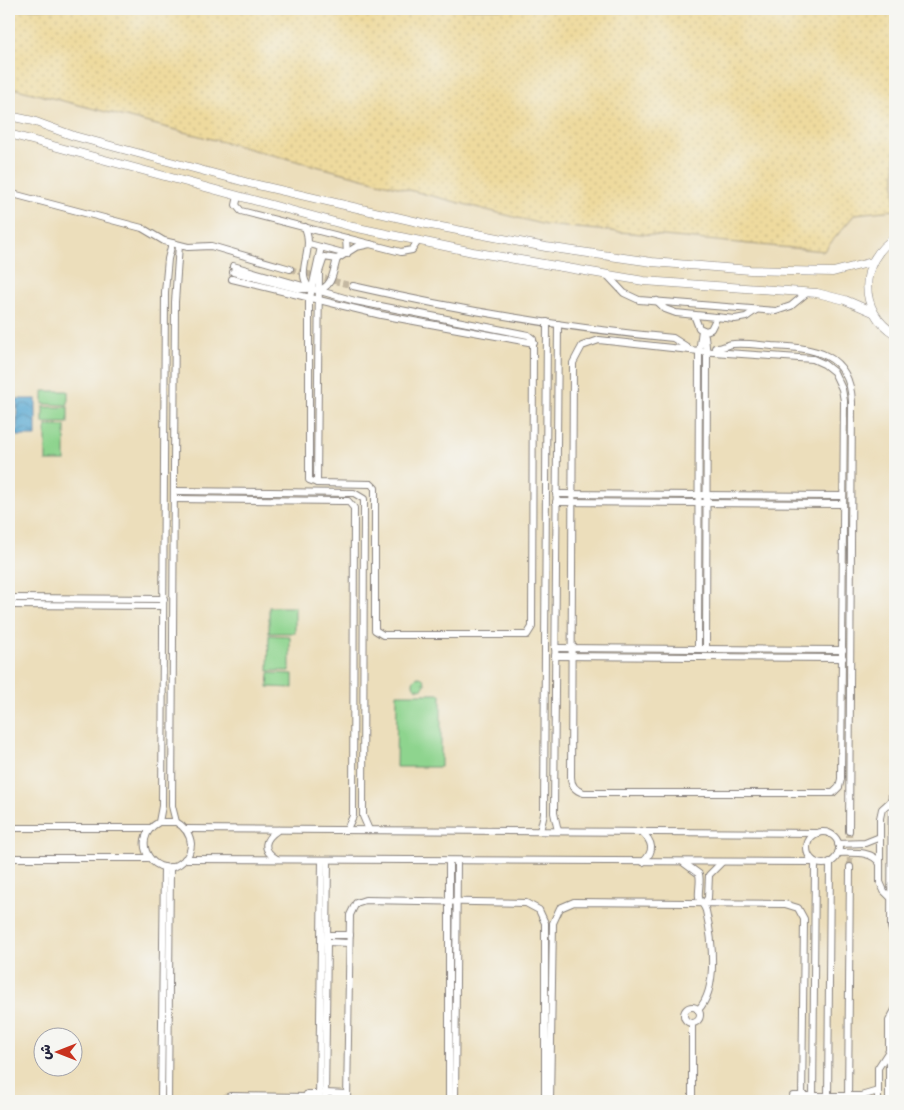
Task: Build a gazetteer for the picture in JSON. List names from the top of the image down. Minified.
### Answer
{"north":"left"}
